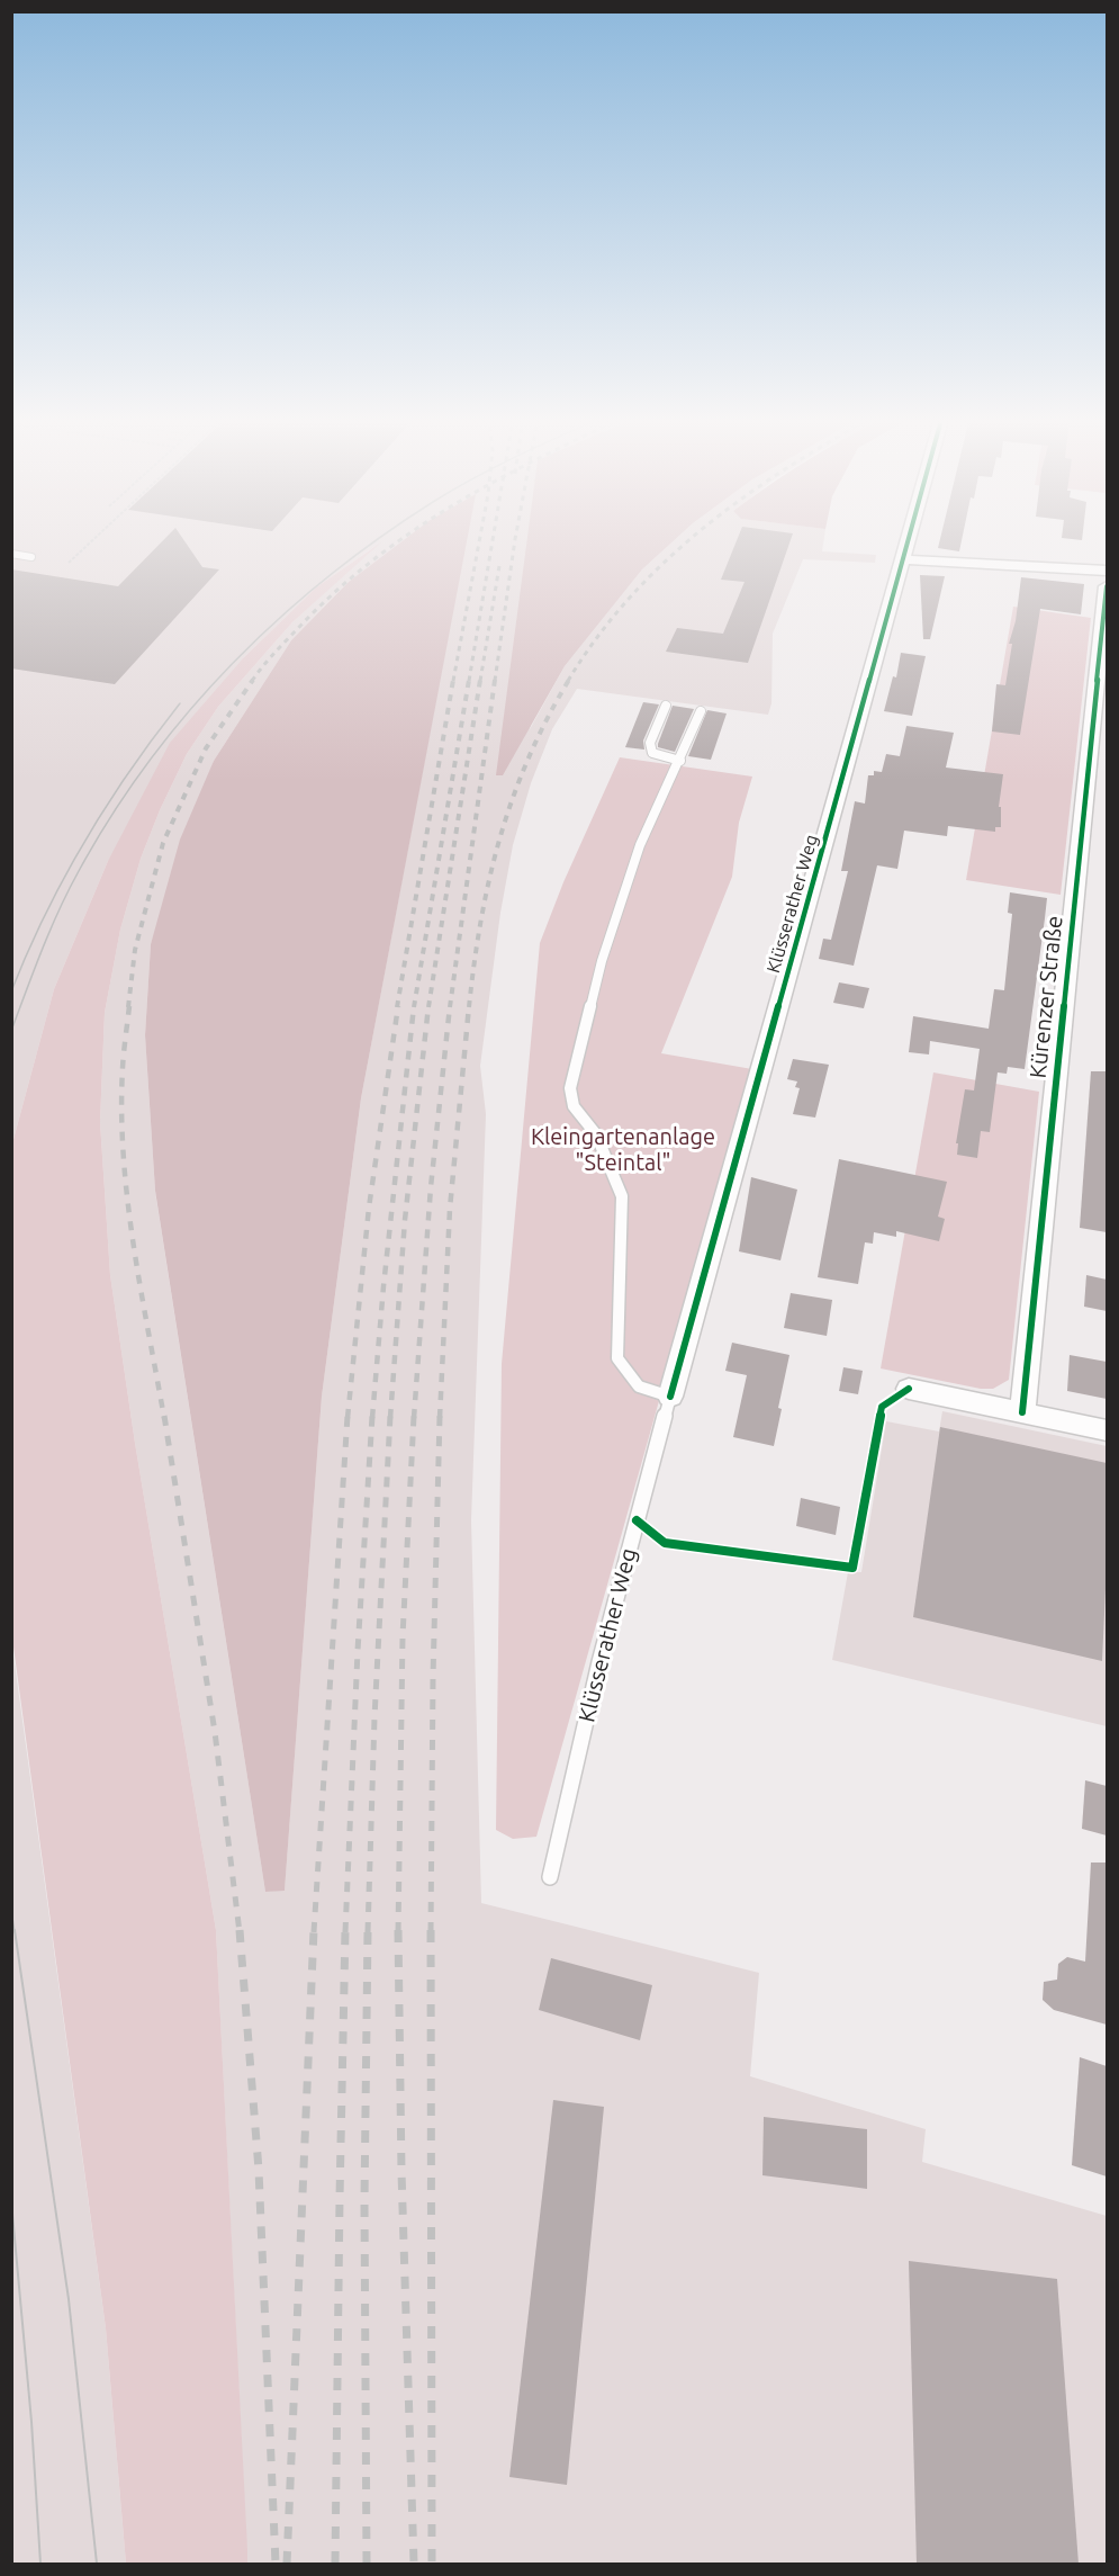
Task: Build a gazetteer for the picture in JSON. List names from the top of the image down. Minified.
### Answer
{"streets":{"street":["Klüsserather Weg","Kürenzer Straße"]},"parks":["Kleingartenanlage \"Steintal\""]}
